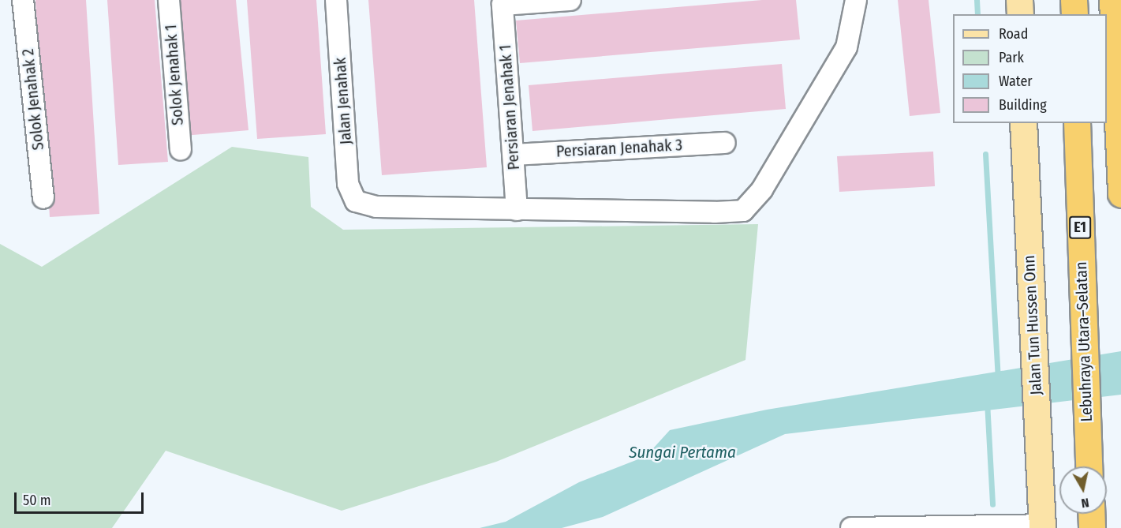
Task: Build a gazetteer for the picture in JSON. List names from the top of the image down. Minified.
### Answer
{"streets":{"highway":["E1","Lebuhraya Utara–Selatan"],"main road":["Jalan Tun Hussen Onn"],"street":["Solok Jenahak 1","Solok Jenahak 2","Jalan Jenahak","Persiaran Jenahak 1","Persiaran Jenahak 3"]},"crossings":[["Jalan Jenahak","Persiaran Jenahak 1"],["Persiaran Jenahak 1","Persiaran Jenahak 3"]],"water":["Sungai Pertama"],"legend":["Road","Park","Water","Building"],"scale_bar":"50 m","north":"bottom"}
